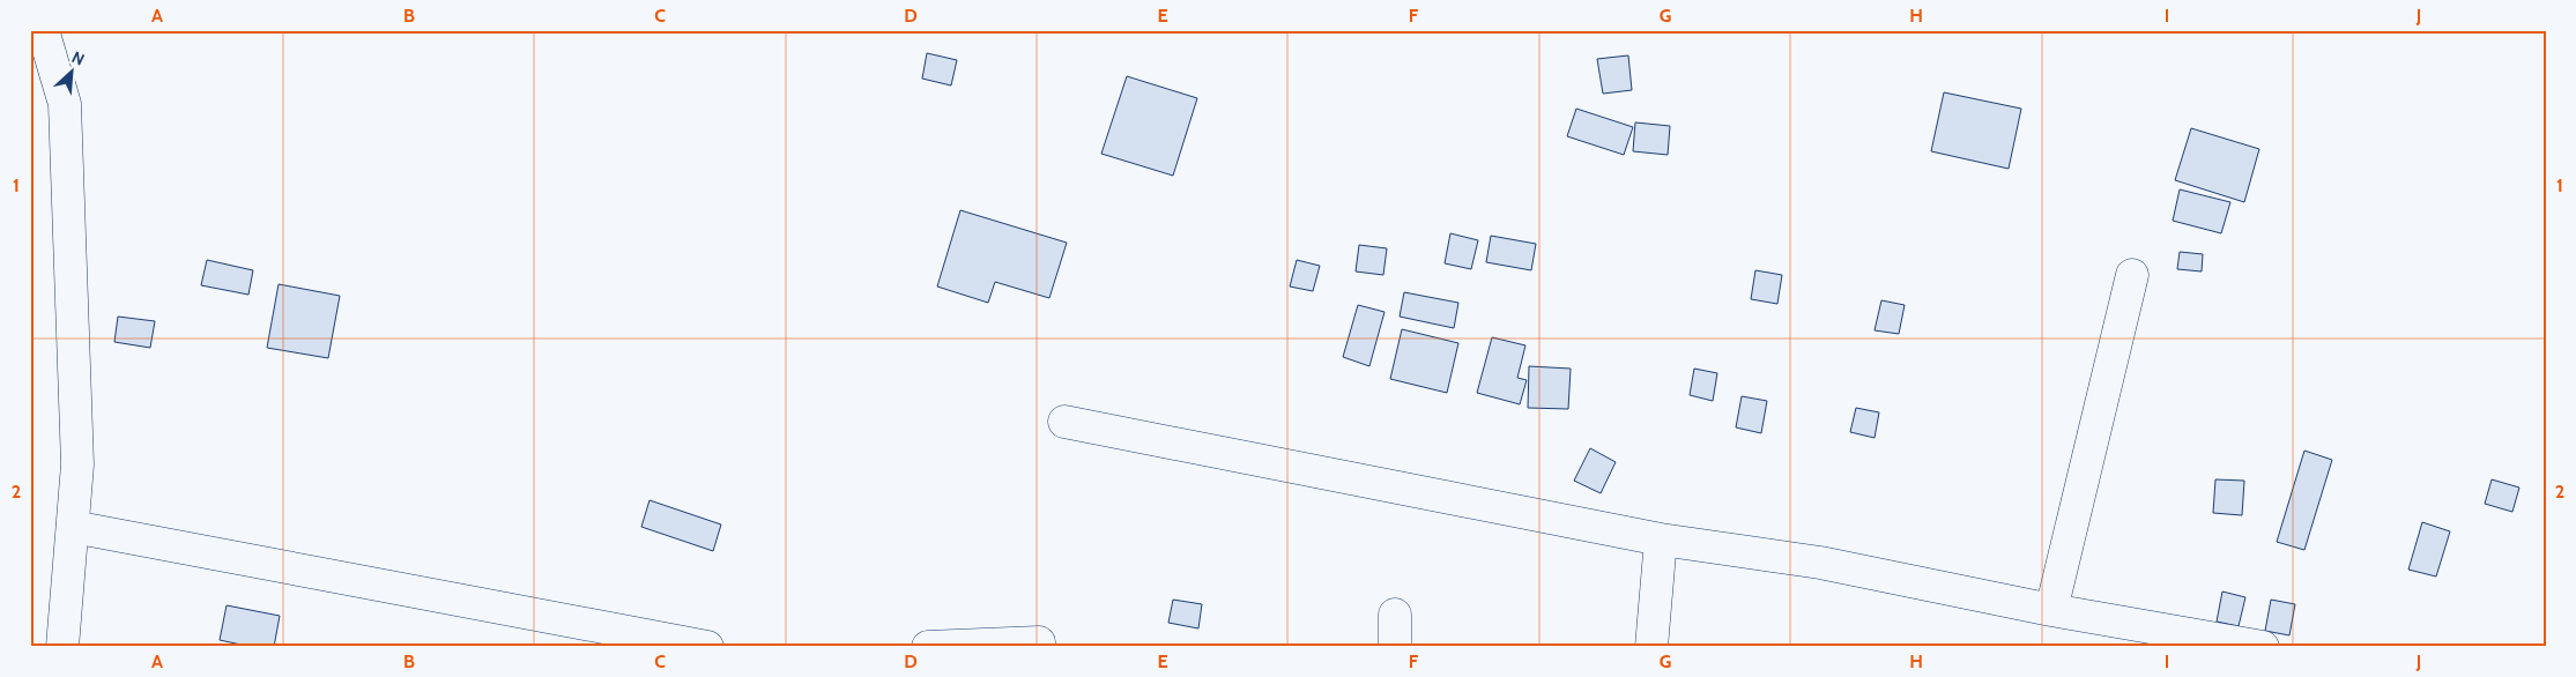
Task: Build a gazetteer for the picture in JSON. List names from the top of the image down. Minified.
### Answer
{"north":"top right","grid":{"columns":["A","B","C","D","E","F","G","H","I","J"],"rows":["1","2"]}}
